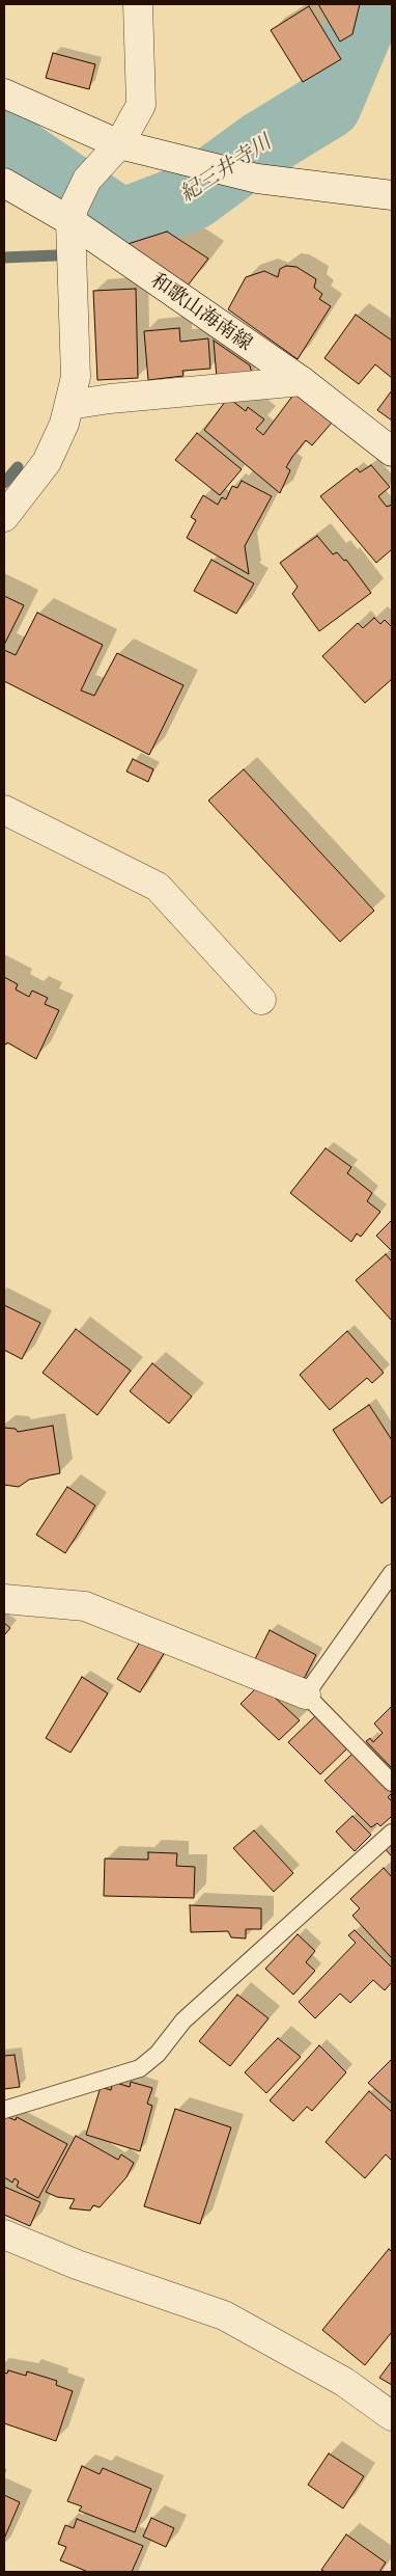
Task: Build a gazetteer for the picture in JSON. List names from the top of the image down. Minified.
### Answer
{"streets":{"street":["和歌山海南線"]},"water":["紀三井寺川"]}
